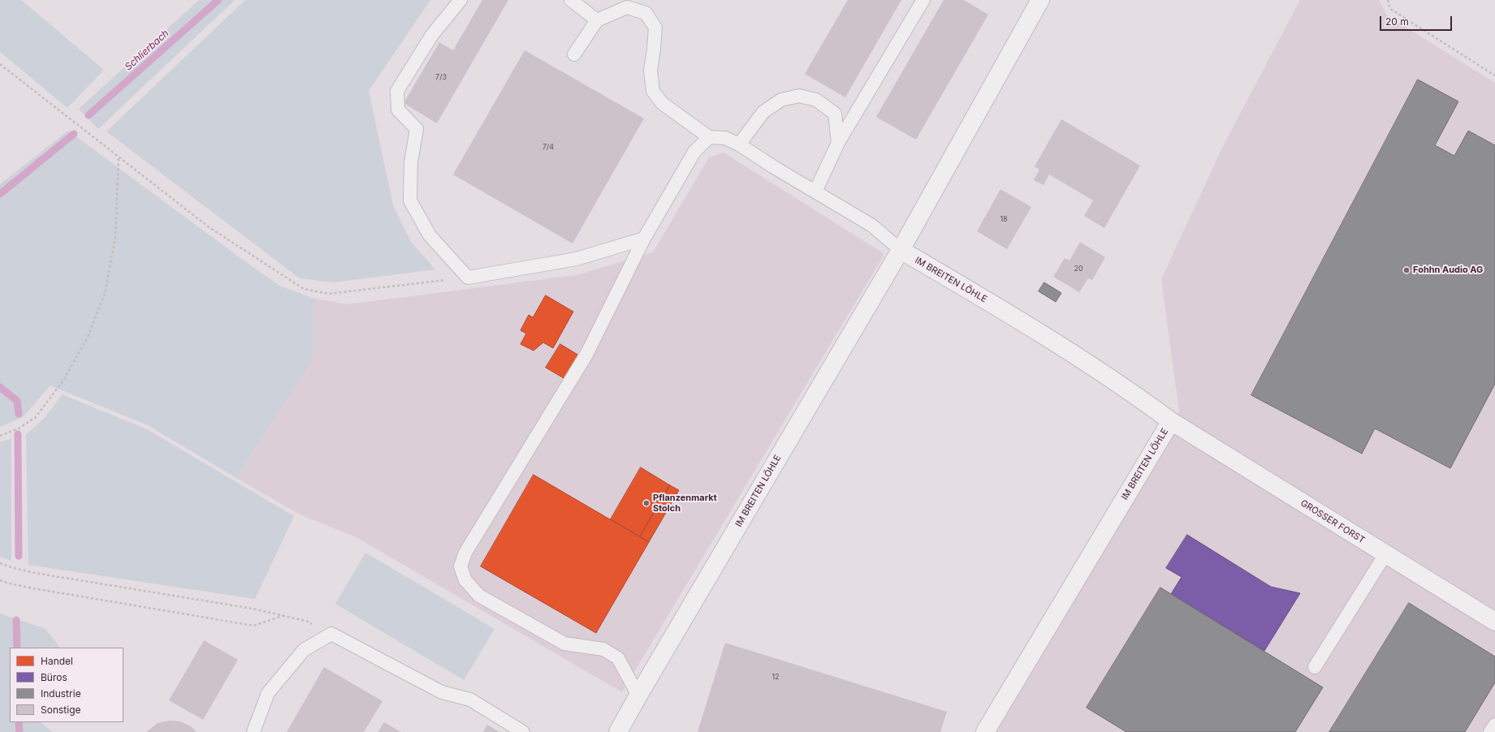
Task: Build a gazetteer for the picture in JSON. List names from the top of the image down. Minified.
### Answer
{"streets":{"street":["IM BREITEN LÖHLE","GROSSER FORST"]},"crossings":[["IM BREITEN LÖHLE","GROSSER FORST"]],"water":["Schlierbach"],"places":["Fohhn Audio AG","Pflanzenmarkt Stolch"],"house_numbers":["7/3","7/4","18","20","12"],"legend":["Handel","Büros","Industrie","Sonstige"],"scale_bar":"20 m"}
